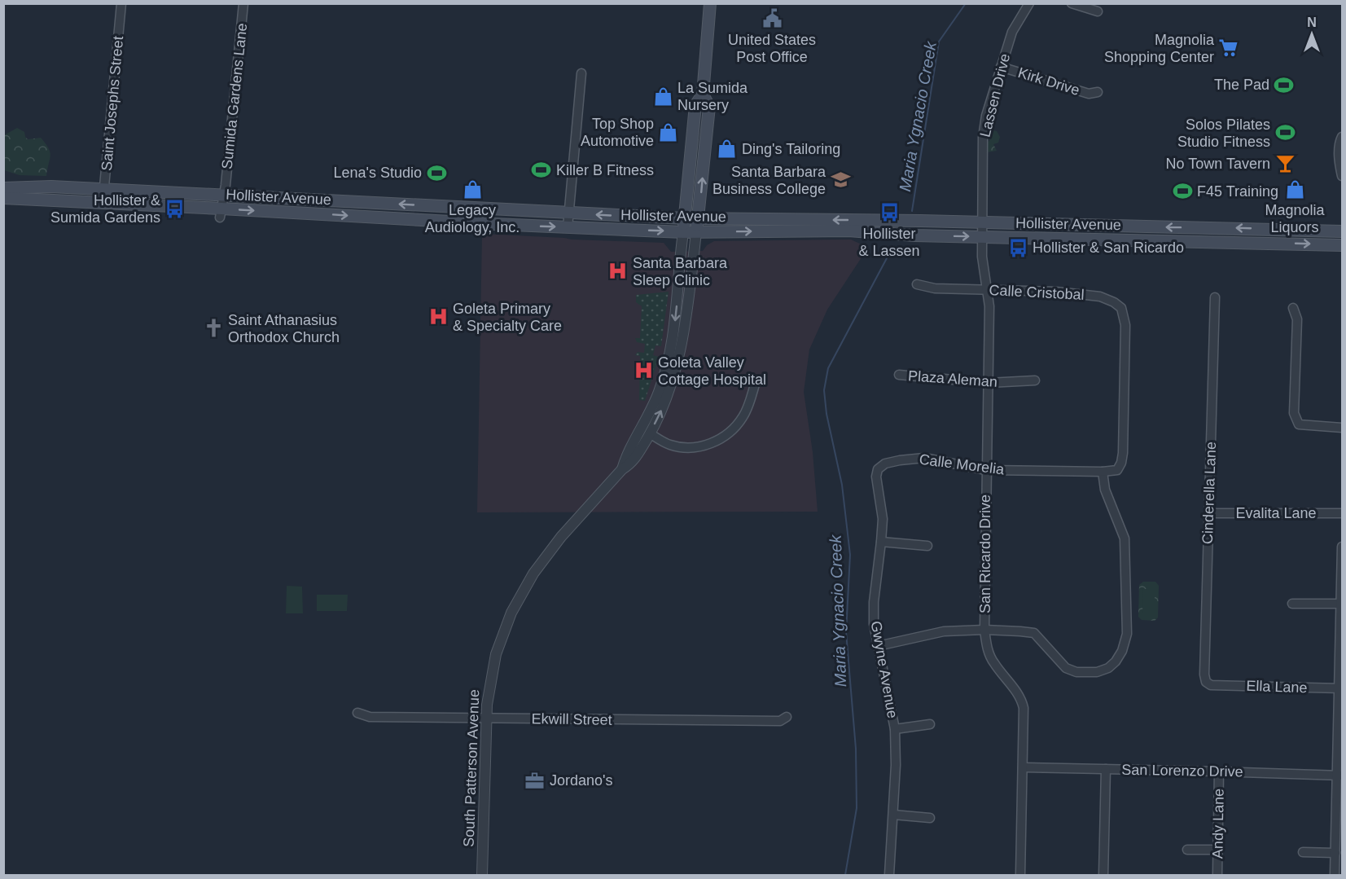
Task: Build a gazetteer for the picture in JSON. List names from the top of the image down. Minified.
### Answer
{"streets":{"main road":["Hollister Avenue","South Patterson Avenue"],"street":["Kirk Drive","Lassen Drive","Sumida Gardens Lane","Saint Josephs Street","Calle Cristobal","Plaza Aleman","Calle Morelia","Cinderella Lane","Evalita Lane","San Ricardo Drive","Gwyne Avenue","Ella Lane","Ekwill Street","San Lorenzo Drive","Andy Lane"]},"crossings":[["Kirk Drive","Lassen Drive"],["Lassen Drive","Hollister Avenue"],["Lassen Drive","San Ricardo Drive"],["Sumida Gardens Lane","Hollister Avenue"],["Saint Josephs Street","Hollister Avenue"],["Hollister Avenue","San Ricardo Drive"],["Hollister Avenue","South Patterson Avenue"],["Calle Cristobal","San Ricardo Drive"],["Plaza Aleman","San Ricardo Drive"],["Calle Morelia","San Ricardo Drive"],["Calle Morelia","Gwyne Avenue"],["Cinderella Lane","Evalita Lane"],["Cinderella Lane","Ella Lane"],["San Ricardo Drive","San Lorenzo Drive"],["Ekwill Street","South Patterson Avenue"],["San Lorenzo Drive","Andy Lane"]],"water":["Maria Ygnacio Creek"],"places":{"public building":["United States Post Office"],"supermarket":["Magnolia Shopping Center"],"sports":["The Pad","Solos Pilates Studio Fitness","Killer B Fitness","Lena's Studio","F45 Training"],"shop":["La Sumida Nursery","Top Shop Automotive","Ding's Tailoring","Legacy Audiology, Inc.","Magnolia Liquors"],"bar":["No Town Tavern"],"school or university":["Santa Barbara Business College"],"bus stop":["Hollister & Sumida Gardens","Hollister & Lassen","Hollister & San Ricardo"],"hospital":["Santa Barbara Sleep Clinic","Goleta Primary & Specialty Care","Goleta Valley Cottage Hospital"],"church":["Saint Athanasius Orthodox Church"],"office":["Jordano's"]},"north":"top"}
